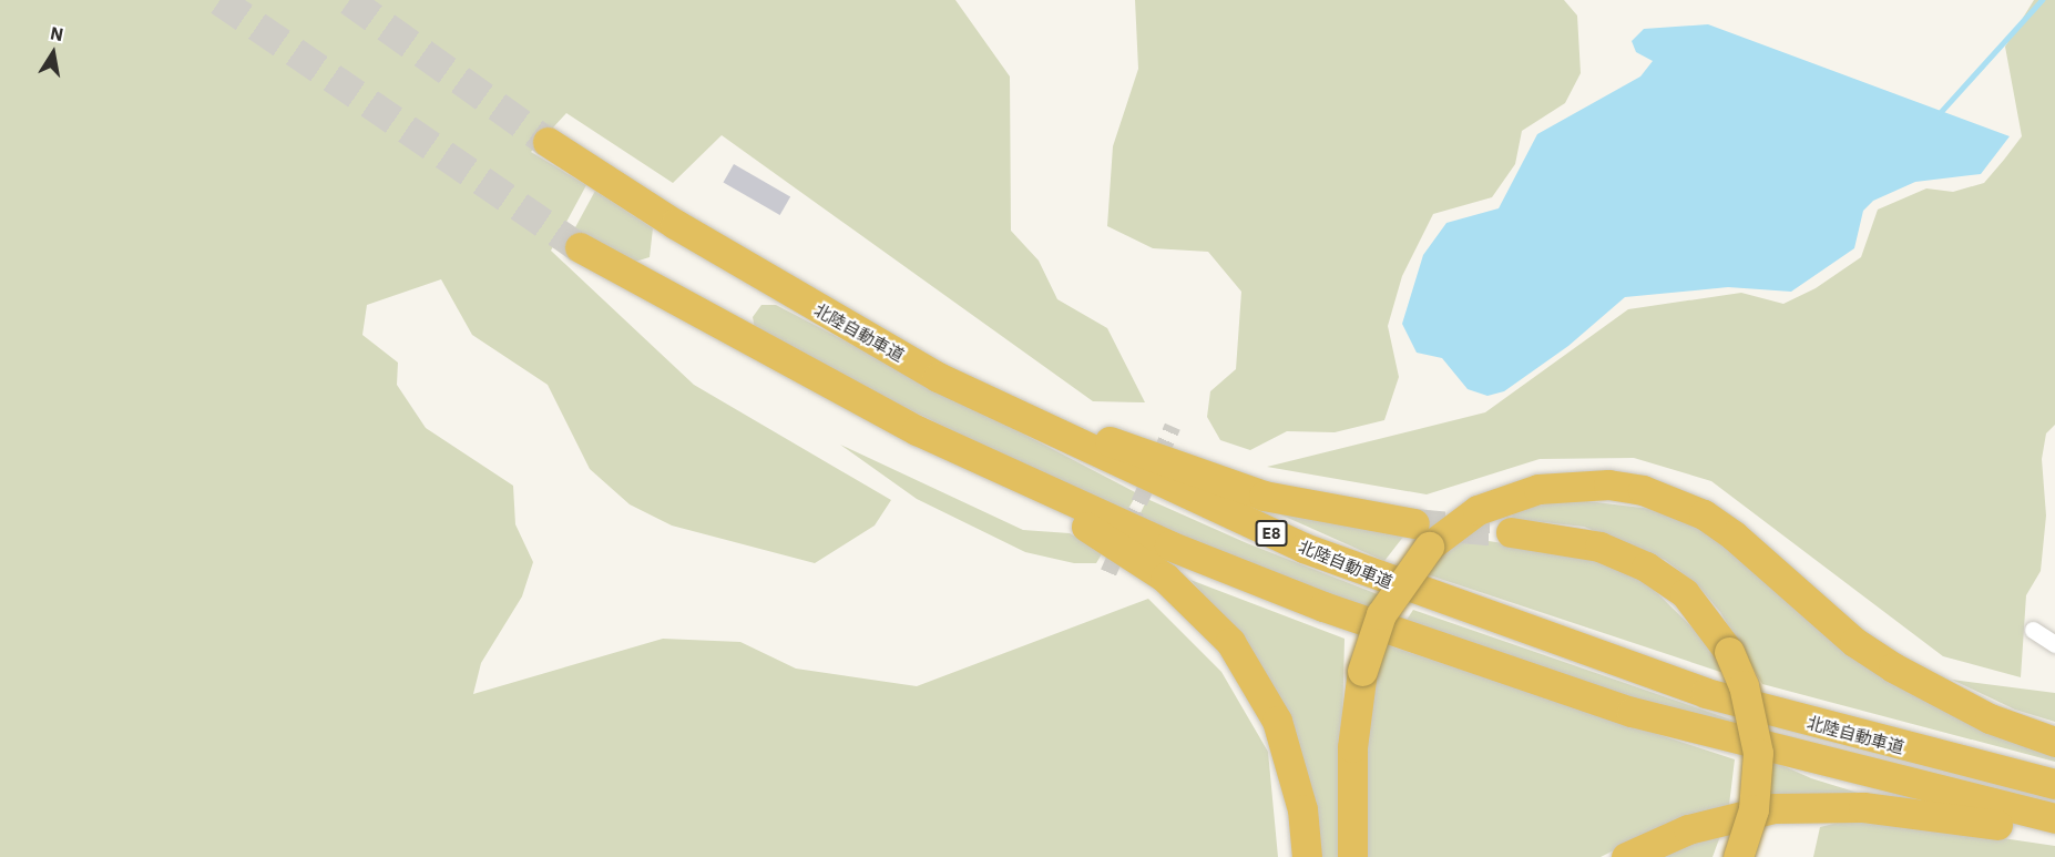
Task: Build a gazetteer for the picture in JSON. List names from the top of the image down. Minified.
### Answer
{"streets":{"highway":["北陸自動車道","E8"]},"north":"top"}
